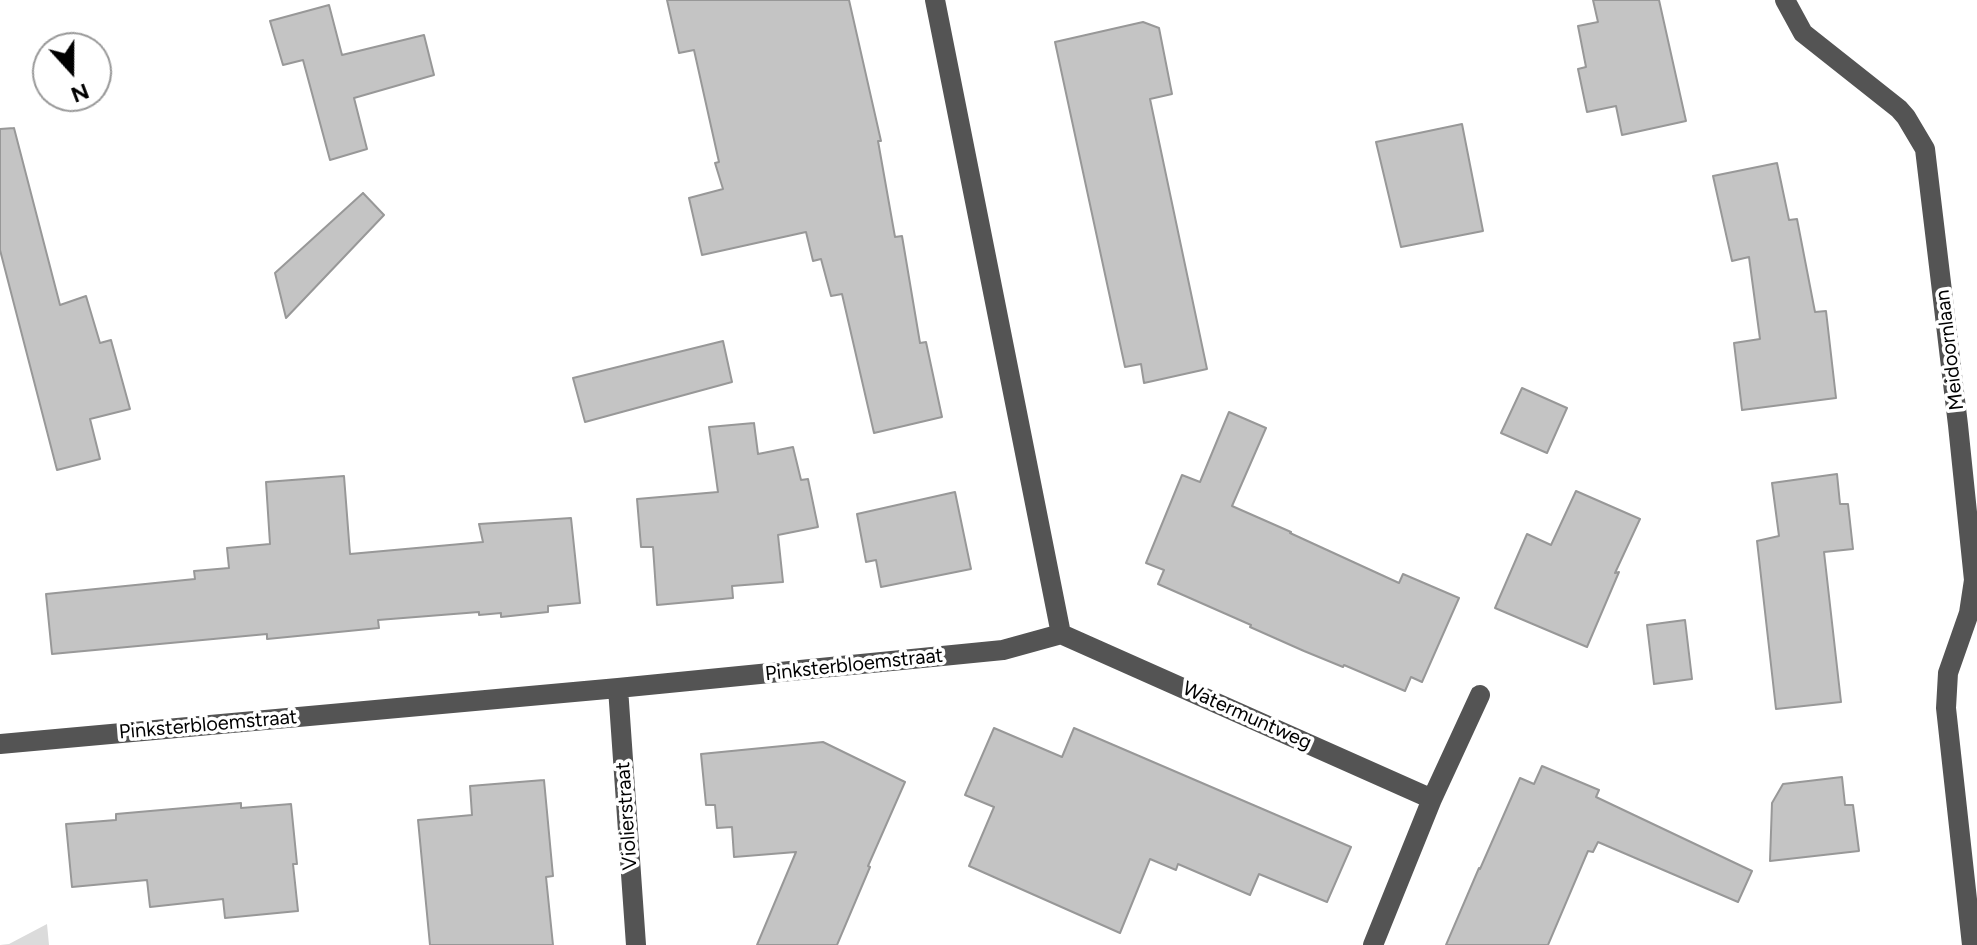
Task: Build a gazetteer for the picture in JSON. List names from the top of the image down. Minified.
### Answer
{"streets":{"street":["Meidoornlaan","Pinksterbloemstraat","Watermuntweg","Violierstraat"]},"crossings":[["Pinksterbloemstraat","Watermuntweg"],["Pinksterbloemstraat","Violierstraat"]],"north":"bottom"}
